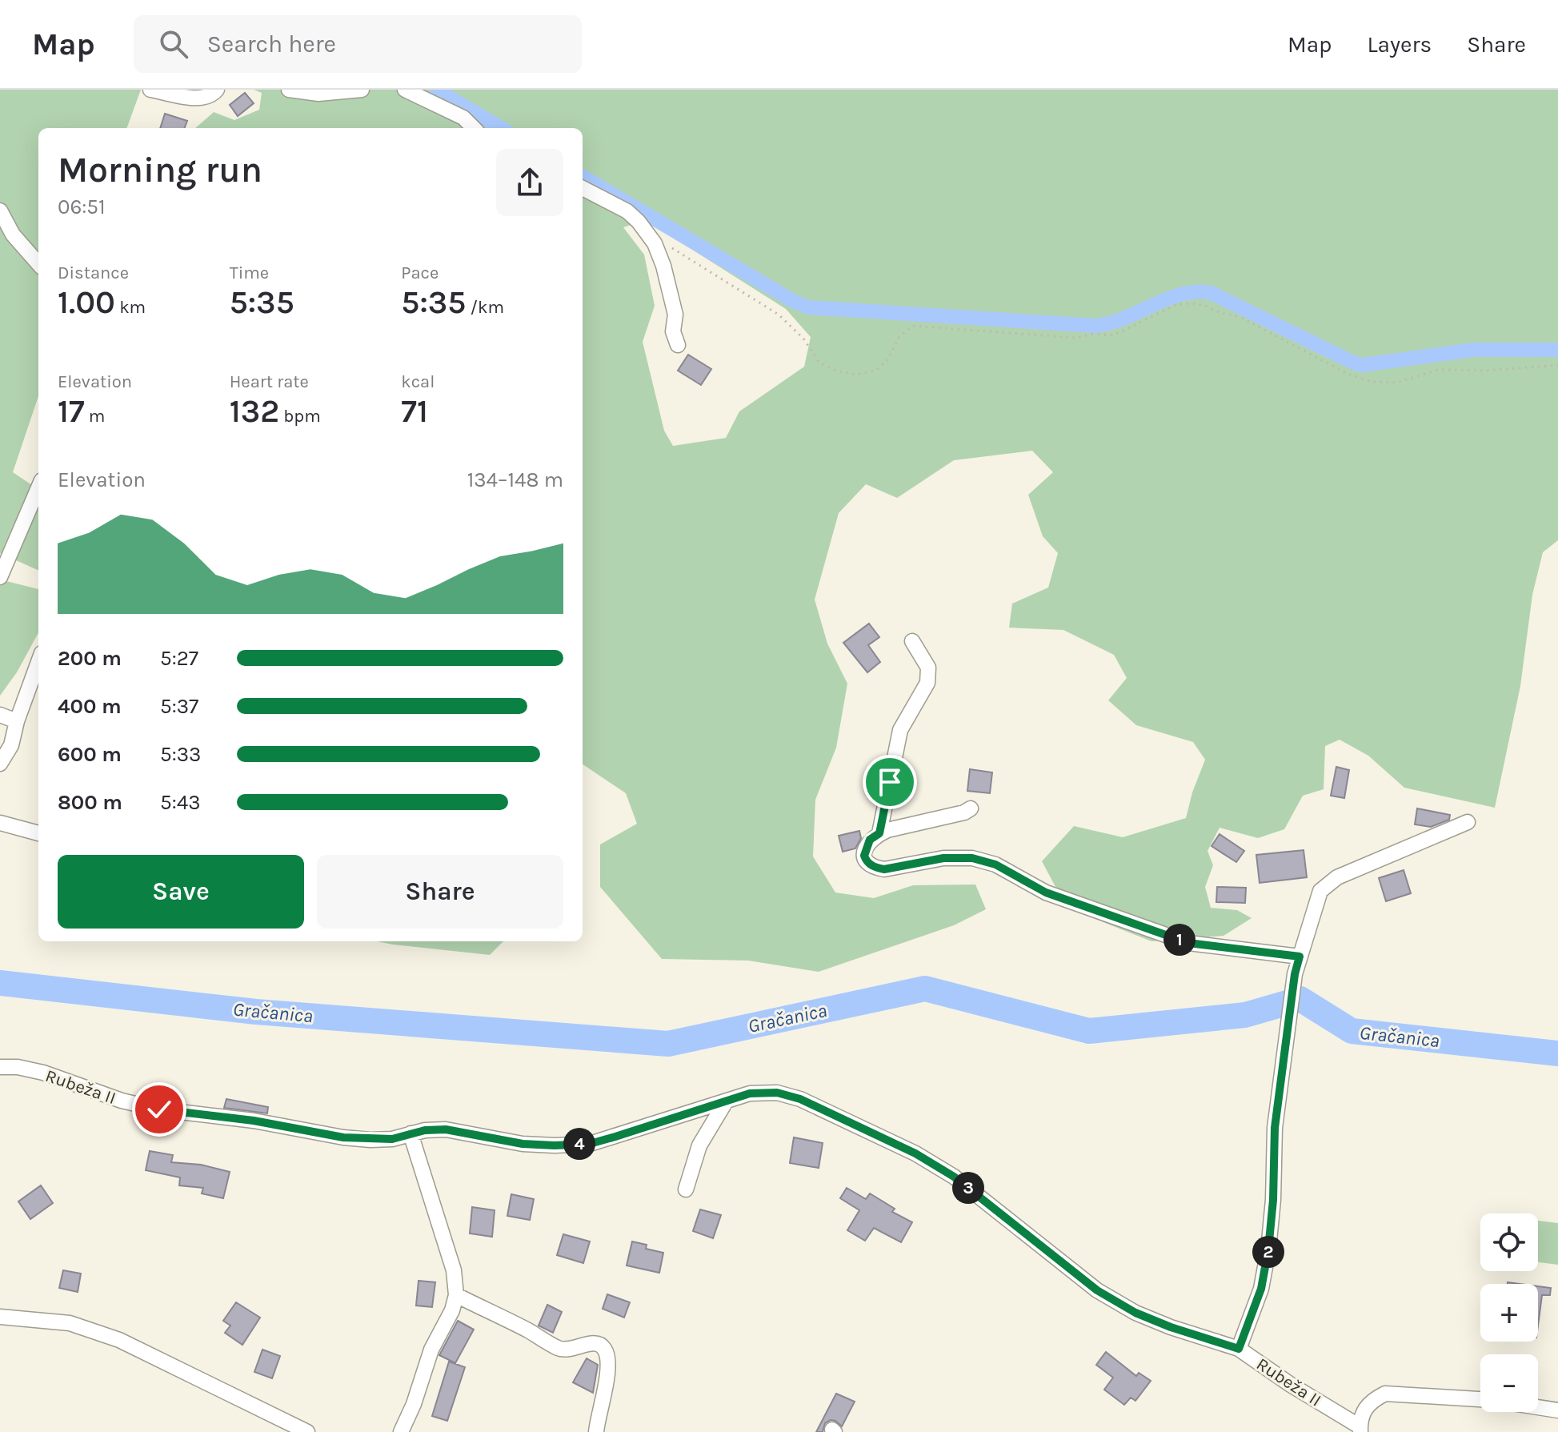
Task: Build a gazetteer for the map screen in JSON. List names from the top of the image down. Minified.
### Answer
{"streets":{"street":["Rubeža II"]},"water":["Gračanica"],"page":{"header":"Map","search":"Search here","nav":["Map","Layers","Share"],"heading":["Morning run","06:51"],"stats":[["Distance","1.00 km"],["Time","5:35"],["Pace","5:35 /km"],["Elevation","17 m"],["Heart rate","132 bpm"],["kcal","71"]],"chart":["Elevation","134–148 m"],"list":[{"name":"200 m","note":"5:27"},{"name":"400 m","note":"5:37"},{"name":"600 m","note":"5:33"},{"name":"800 m","note":"5:43"}],"buttons":["Save","Share"],"pins":["1","4","3","2"],"map_buttons":["+","−"]}}
